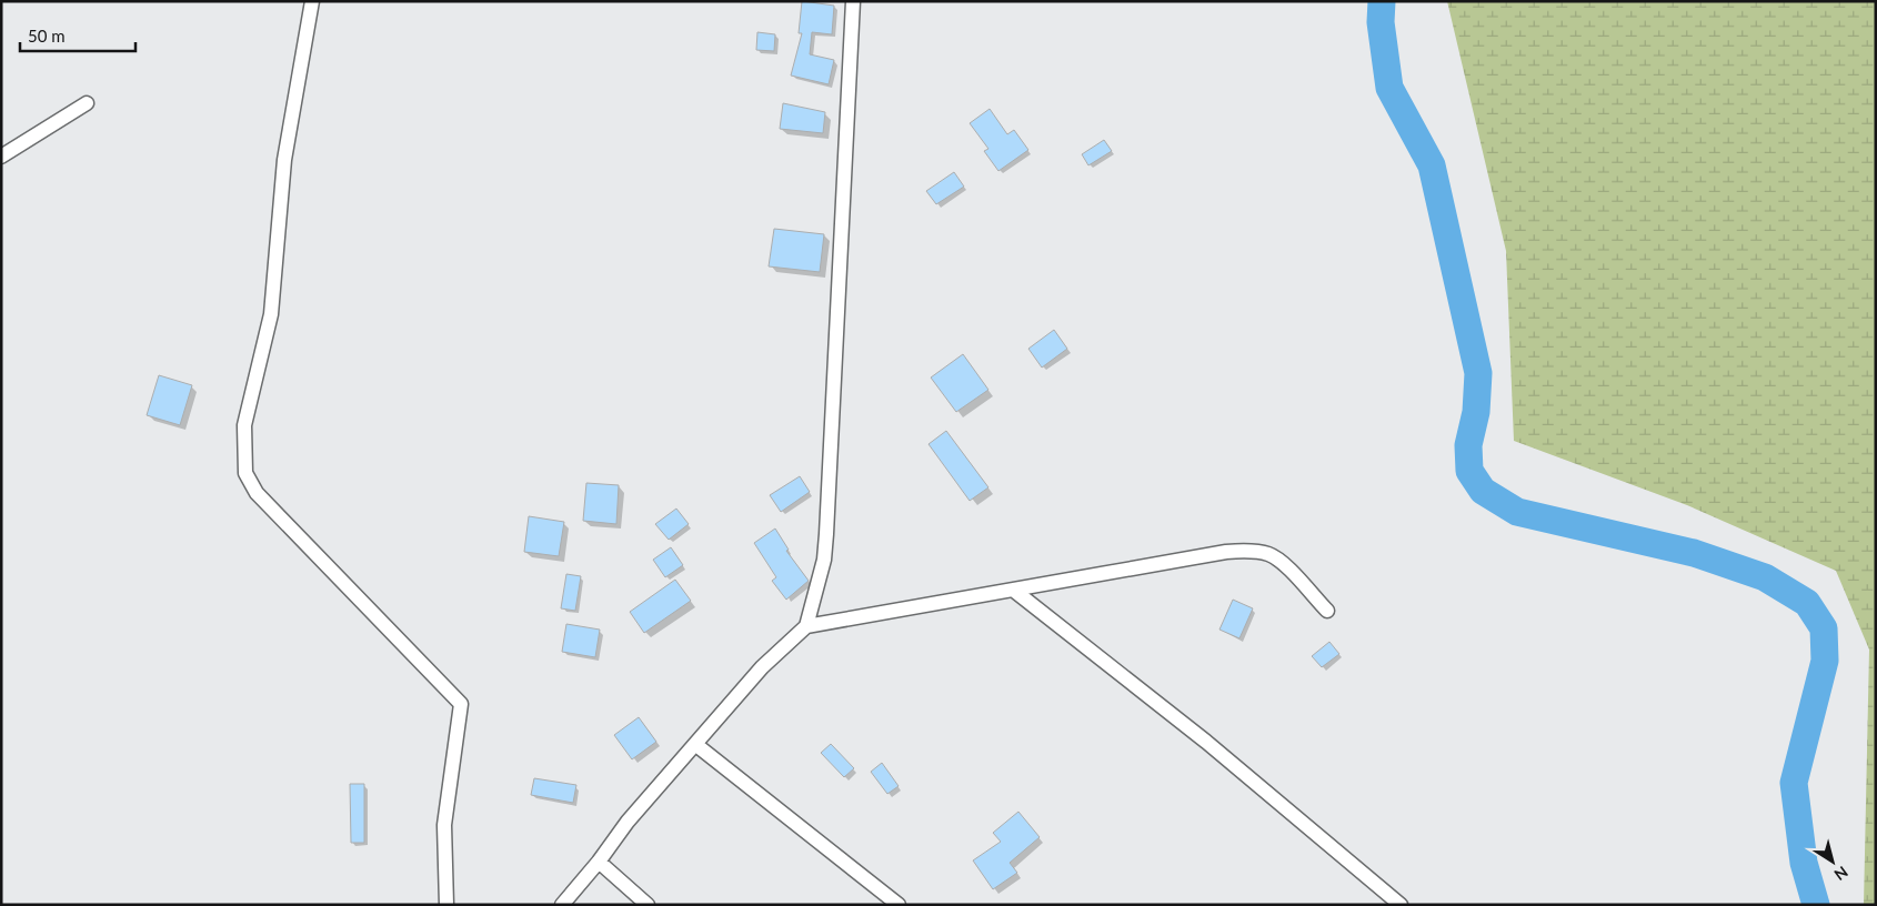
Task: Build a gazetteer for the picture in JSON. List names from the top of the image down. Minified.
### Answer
{"scale_bar":"50 m","north":"bottom right"}
